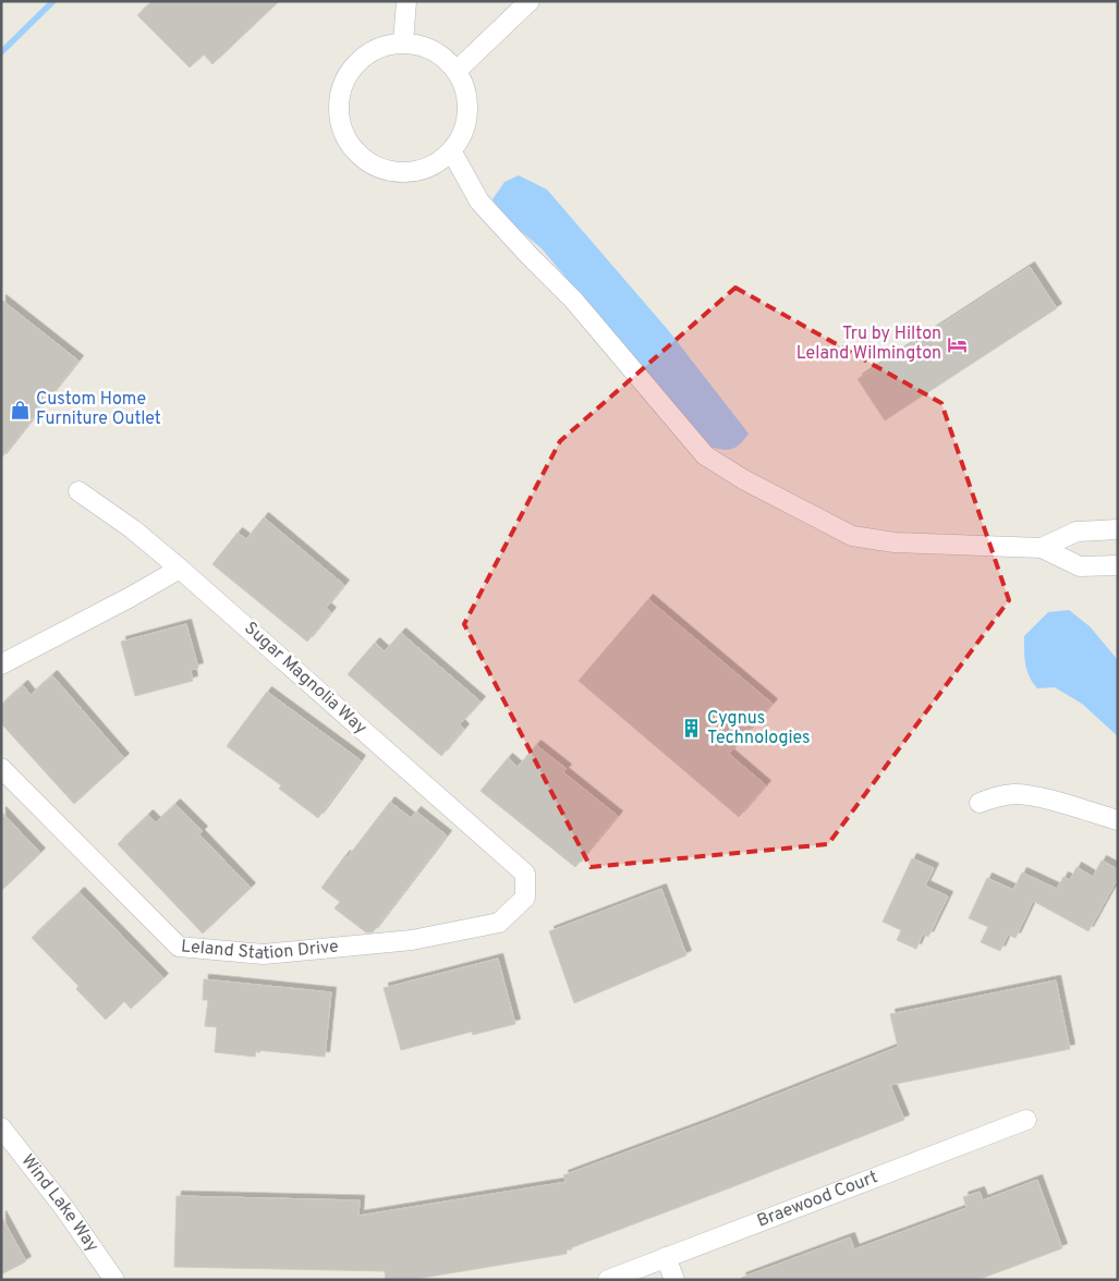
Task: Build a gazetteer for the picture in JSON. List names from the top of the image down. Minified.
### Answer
{"streets":{"street":["Sugar Magnolia Way","Leland Station Drive","Braewood Court","Wind Lake Way"]},"crossings":[["Sugar Magnolia Way","Leland Station Drive"]],"places":{"hotel":["Tru by Hilton Leland Wilmington"],"shop":["Custom Home Furniture Outlet"],"building":["Cygnus Technologies"]}}
